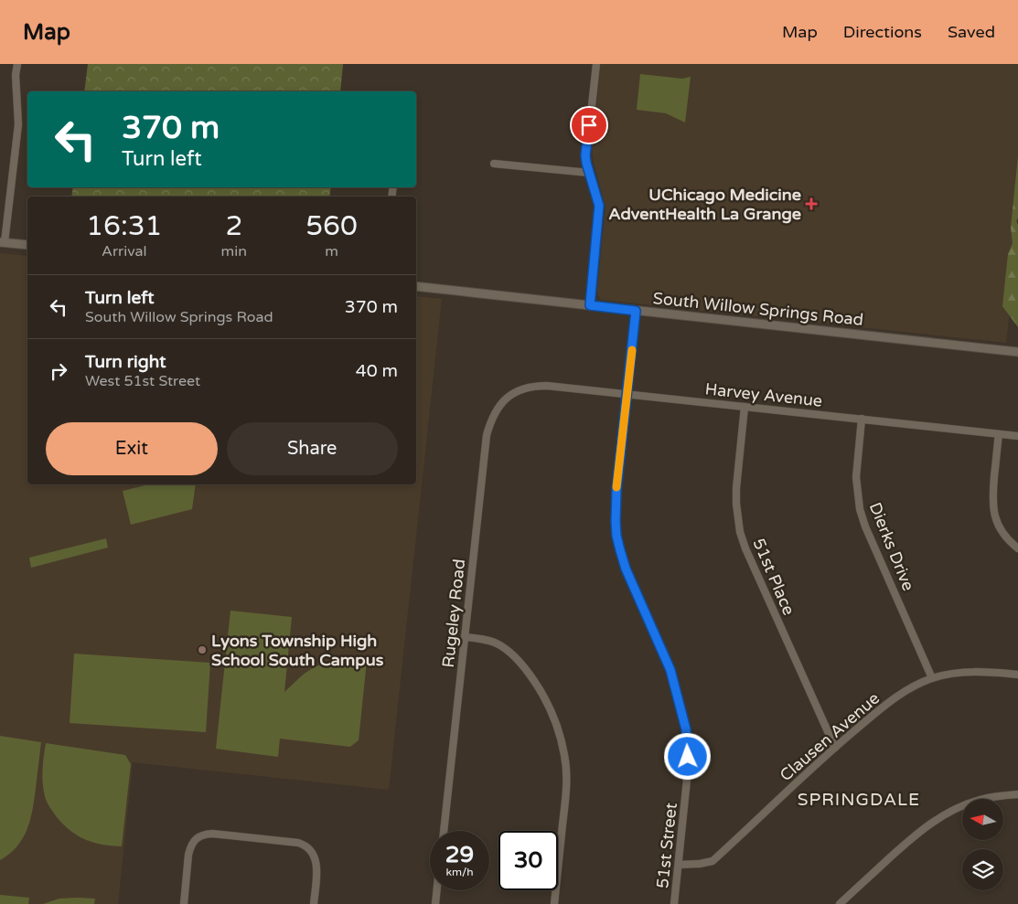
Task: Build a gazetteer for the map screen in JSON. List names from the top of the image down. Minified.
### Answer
{"streets":{"street":["South Willow Springs Road","Harvey Avenue","Dierks Drive","51st Place","Rugeley Road","Clausen Avenue","51st Street"]},"crossings":[["South Willow Springs Road","51st Street"],["Harvey Avenue","Dierks Drive"],["Harvey Avenue","51st Place"],["Harvey Avenue","Rugeley Road"],["Harvey Avenue","51st Street"],["Dierks Drive","Clausen Avenue"],["51st Place","Clausen Avenue"],["Clausen Avenue","51st Street"]],"districts":["SPRINGDALE"],"places":{"health":["UChicago Medicine AdventHealth La Grange"],"other":["Lyons Township High School South Campus"]},"north":"left","page":{"header":"Map","nav":["Map","Directions","Saved"],"turn":["370 m","Turn left"],"eta":["16:31","Arrival","2","min","560","m"],"list":[{"name":"Turn left","note":"South Willow Springs Road","value":"370 m"},{"name":"Turn right","note":"West 51st Street","value":"40 m"}],"buttons":["Exit","Share"],"speed":"29 km/h","limit":"30"}}
